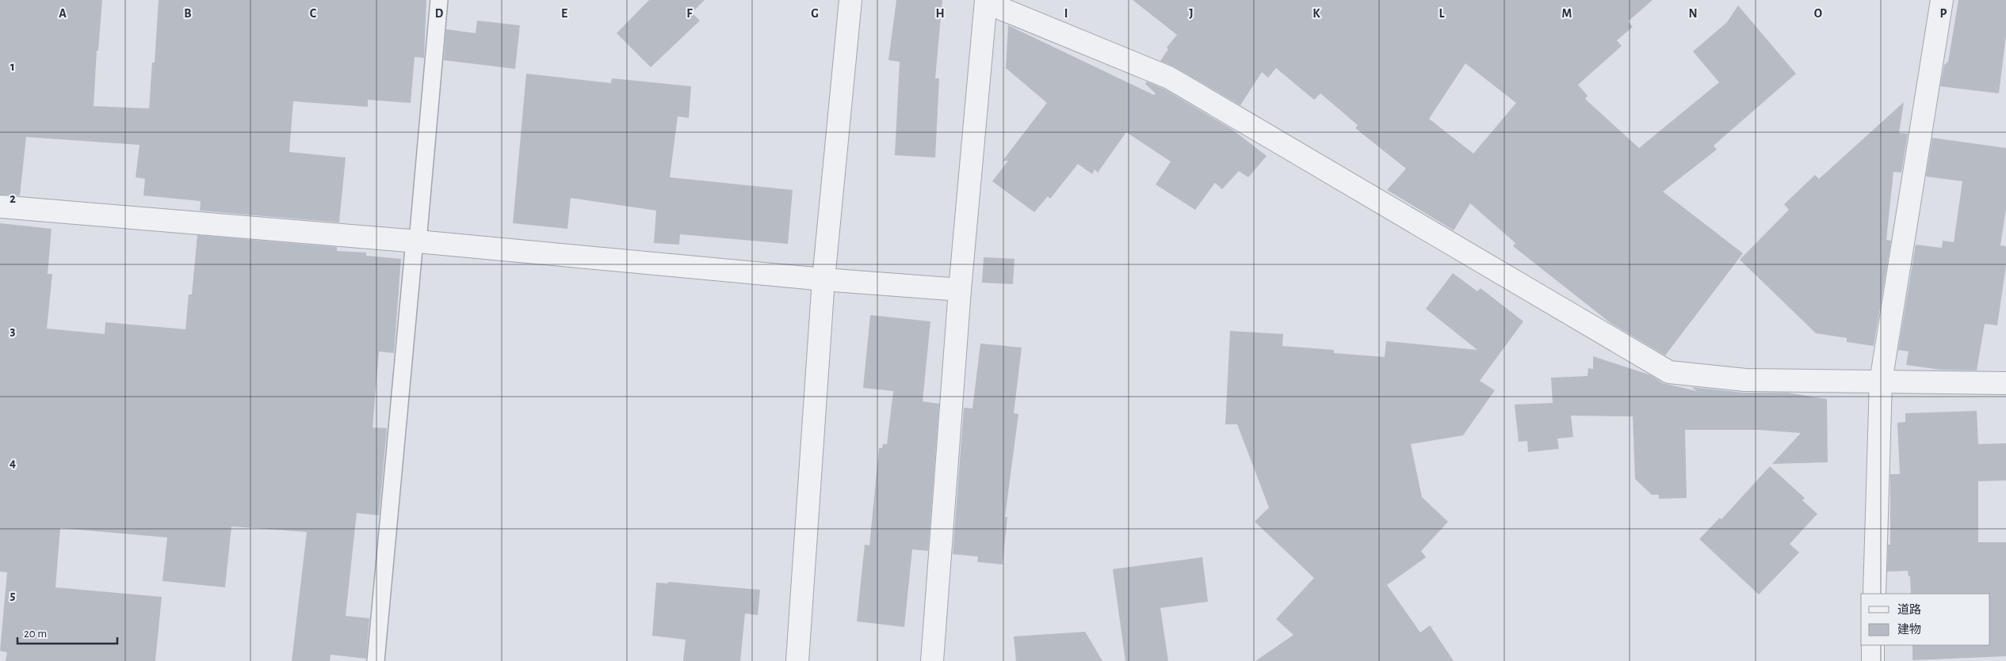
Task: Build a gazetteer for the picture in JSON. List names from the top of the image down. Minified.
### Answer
{"legend":["道路","建物"],"scale_bar":"20 m","grid":{"columns":["A","B","C","D","E","F","G","H","I","J","K","L","M","N","O","P"],"rows":["1","2","3","4","5"]}}
